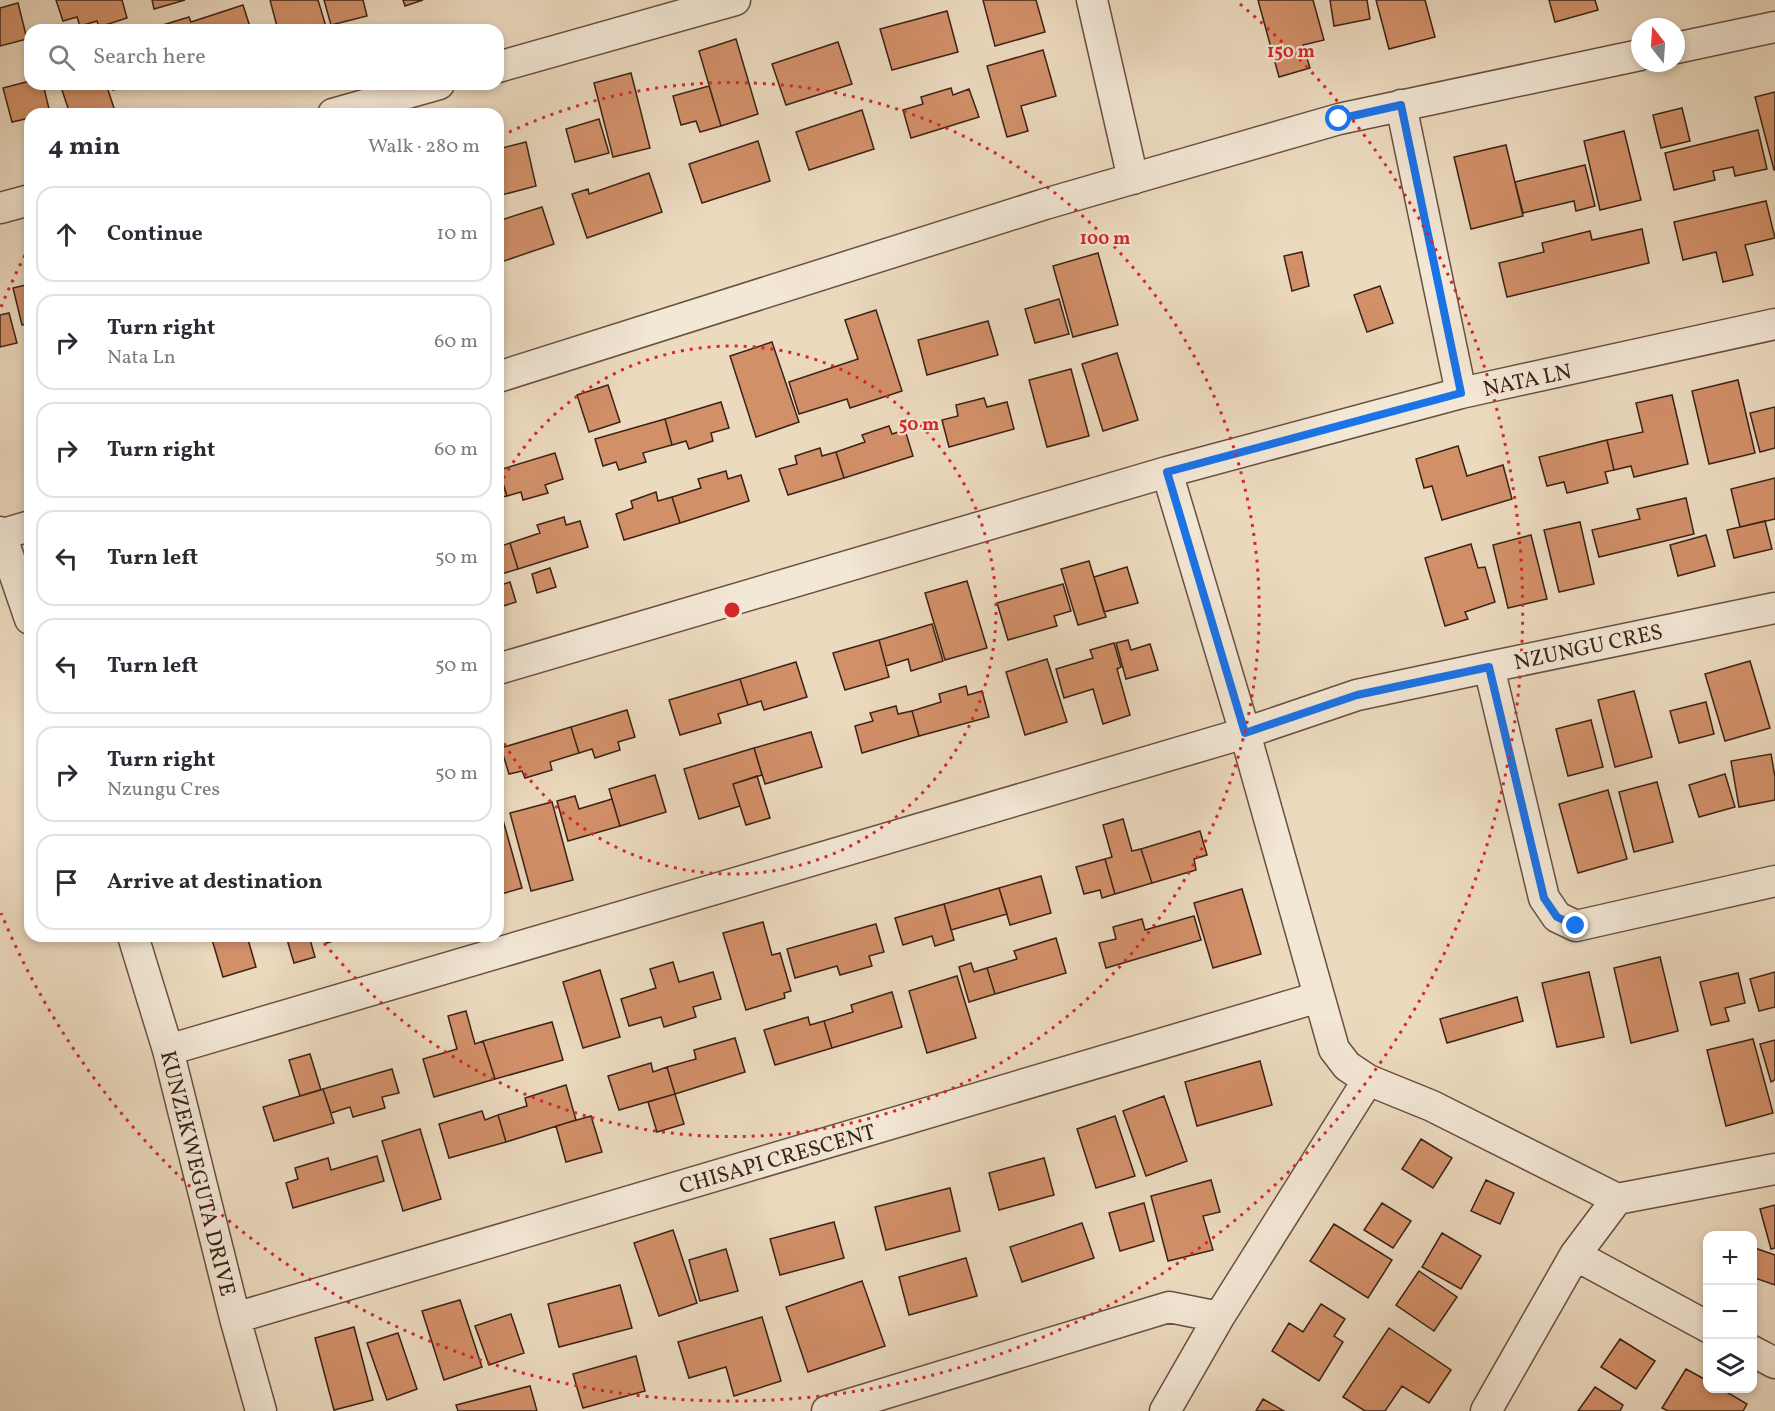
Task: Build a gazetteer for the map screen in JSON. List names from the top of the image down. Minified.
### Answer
{"streets":{"street":["NATA LN","NZUNGU CRES","CHISAPI CRESCENT","KUNZEKWEGUTA DRIVE"]},"crossings":[["CHISAPI CRESCENT","KUNZEKWEGUTA DRIVE"]],"north":"top","page":{"search":"Search here","heading":["4 min","Walk · 280 m"],"list":[["Continue","10 m"],["Turn right","Nata Ln","60 m"],["Turn right","60 m"],["Turn left","50 m"],["Turn left","50 m"],["Turn right","Nzungu Cres","50 m"],"Arrive at destination"],"map_buttons":["+","−"]},"rings":["150 m","100 m","50 m"]}
